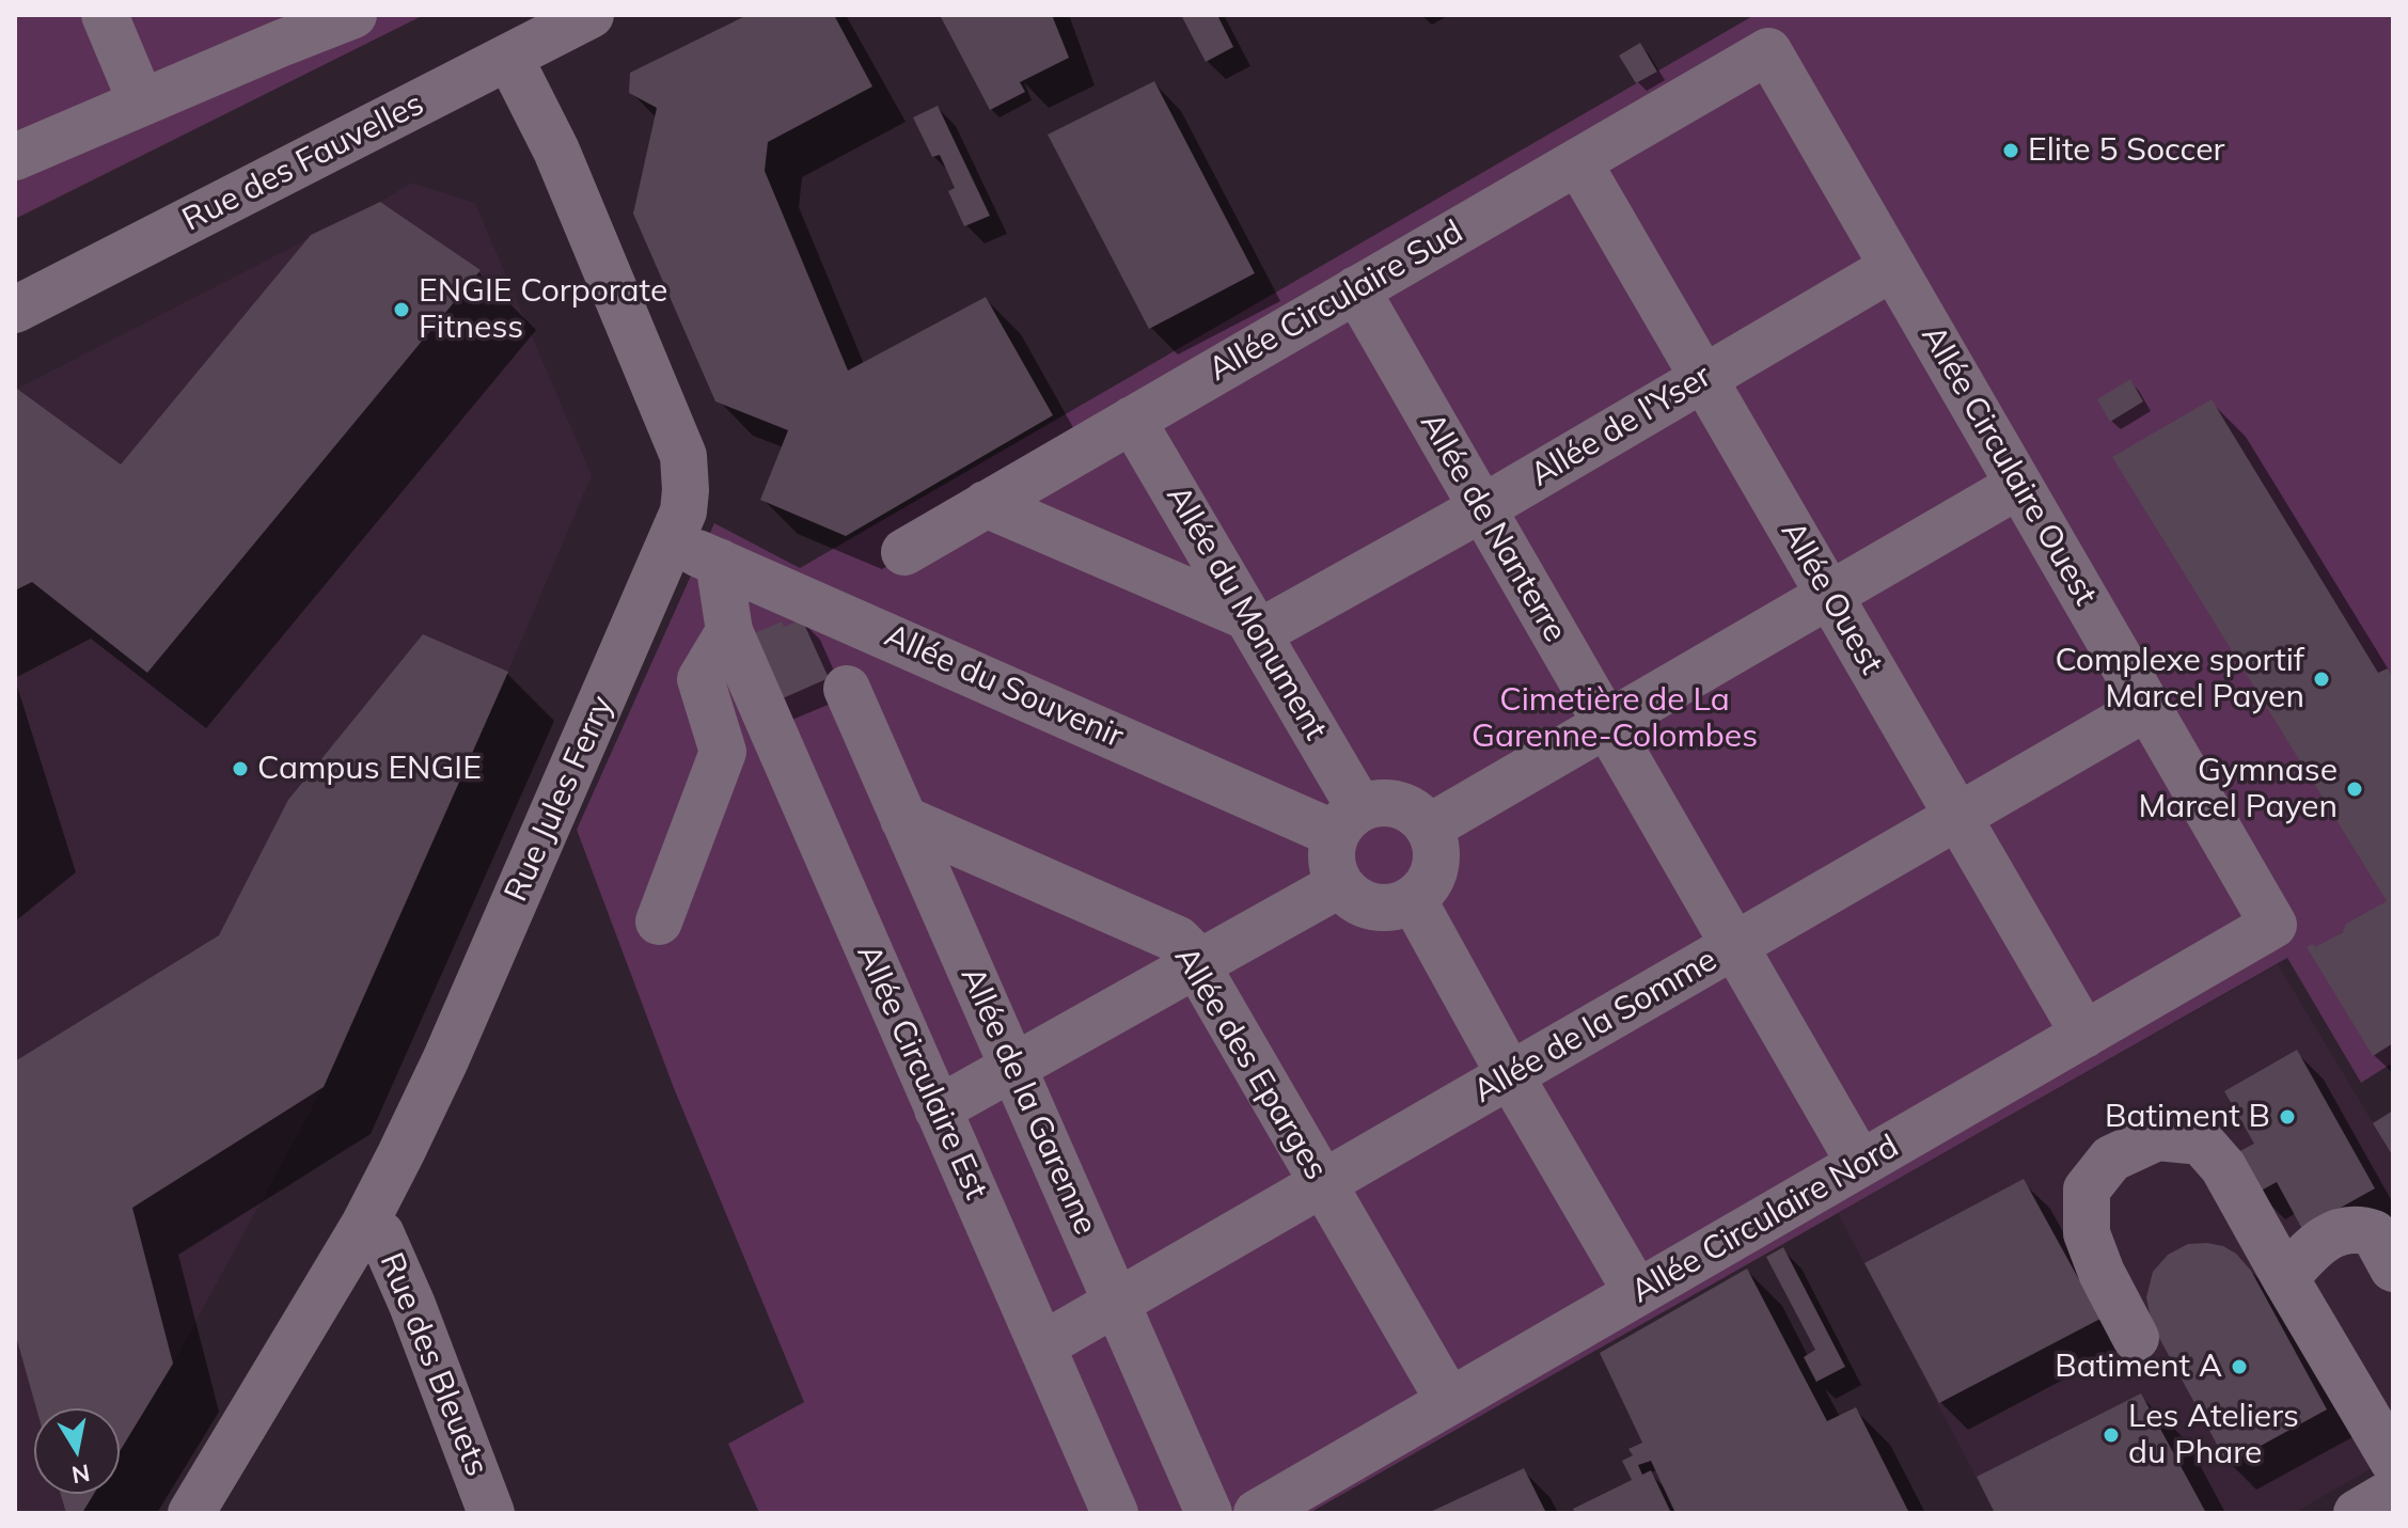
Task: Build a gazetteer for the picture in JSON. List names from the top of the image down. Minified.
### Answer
{"streets":{"street":["Rue des Fauvelles","Allée Circulaire Sud","Allée de l'Yser","Allée Circulaire Ouest","Allée de Nanterre","Allée Ouest","Allée du Monument","Allée du Souvenir","Rue Jules Ferry","Allée de la Somme","Allée des Eparges","Allée Circulaire Est","Allée de la Garenne","Allée Circulaire Nord","Rue des Bleuets"]},"crossings":[["Rue des Fauvelles","Rue Jules Ferry"],["Allée Circulaire Sud","Allée Circulaire Ouest"],["Allée Circulaire Sud","Allée de Nanterre"],["Allée Circulaire Sud","Allée Ouest"],["Allée Circulaire Sud","Allée du Monument"],["Allée de l'Yser","Allée Circulaire Ouest"],["Allée de l'Yser","Allée de Nanterre"],["Allée de l'Yser","Allée Ouest"],["Allée de l'Yser","Allée du Monument"],["Allée Circulaire Ouest","Allée de la Somme"],["Allée Circulaire Ouest","Allée Circulaire Nord"],["Allée de Nanterre","Allée de la Somme"],["Allée de Nanterre","Allée Circulaire Nord"],["Allée Ouest","Allée de la Somme"],["Allée Ouest","Allée Circulaire Nord"],["Allée du Monument","Allée du Souvenir"],["Allée du Souvenir","Rue Jules Ferry"],["Allée du Souvenir","Allée Circulaire Est"],["Rue Jules Ferry","Rue des Bleuets"],["Allée de la Somme","Allée des Eparges"],["Allée de la Somme","Allée Circulaire Est"],["Allée de la Somme","Allée de la Garenne"],["Allée des Eparges","Allée de la Garenne"],["Allée des Eparges","Allée Circulaire Nord"]],"parks":["Cimetière de La Garenne-Colombes"],"places":["Elite 5 Soccer","ENGIE Corporate Fitness","Complexe sportif Marcel Payen","Campus ENGIE","Gymnase Marcel Payen","Batiment B","Batiment A","Les Ateliers du Phare"],"north":"bottom"}
